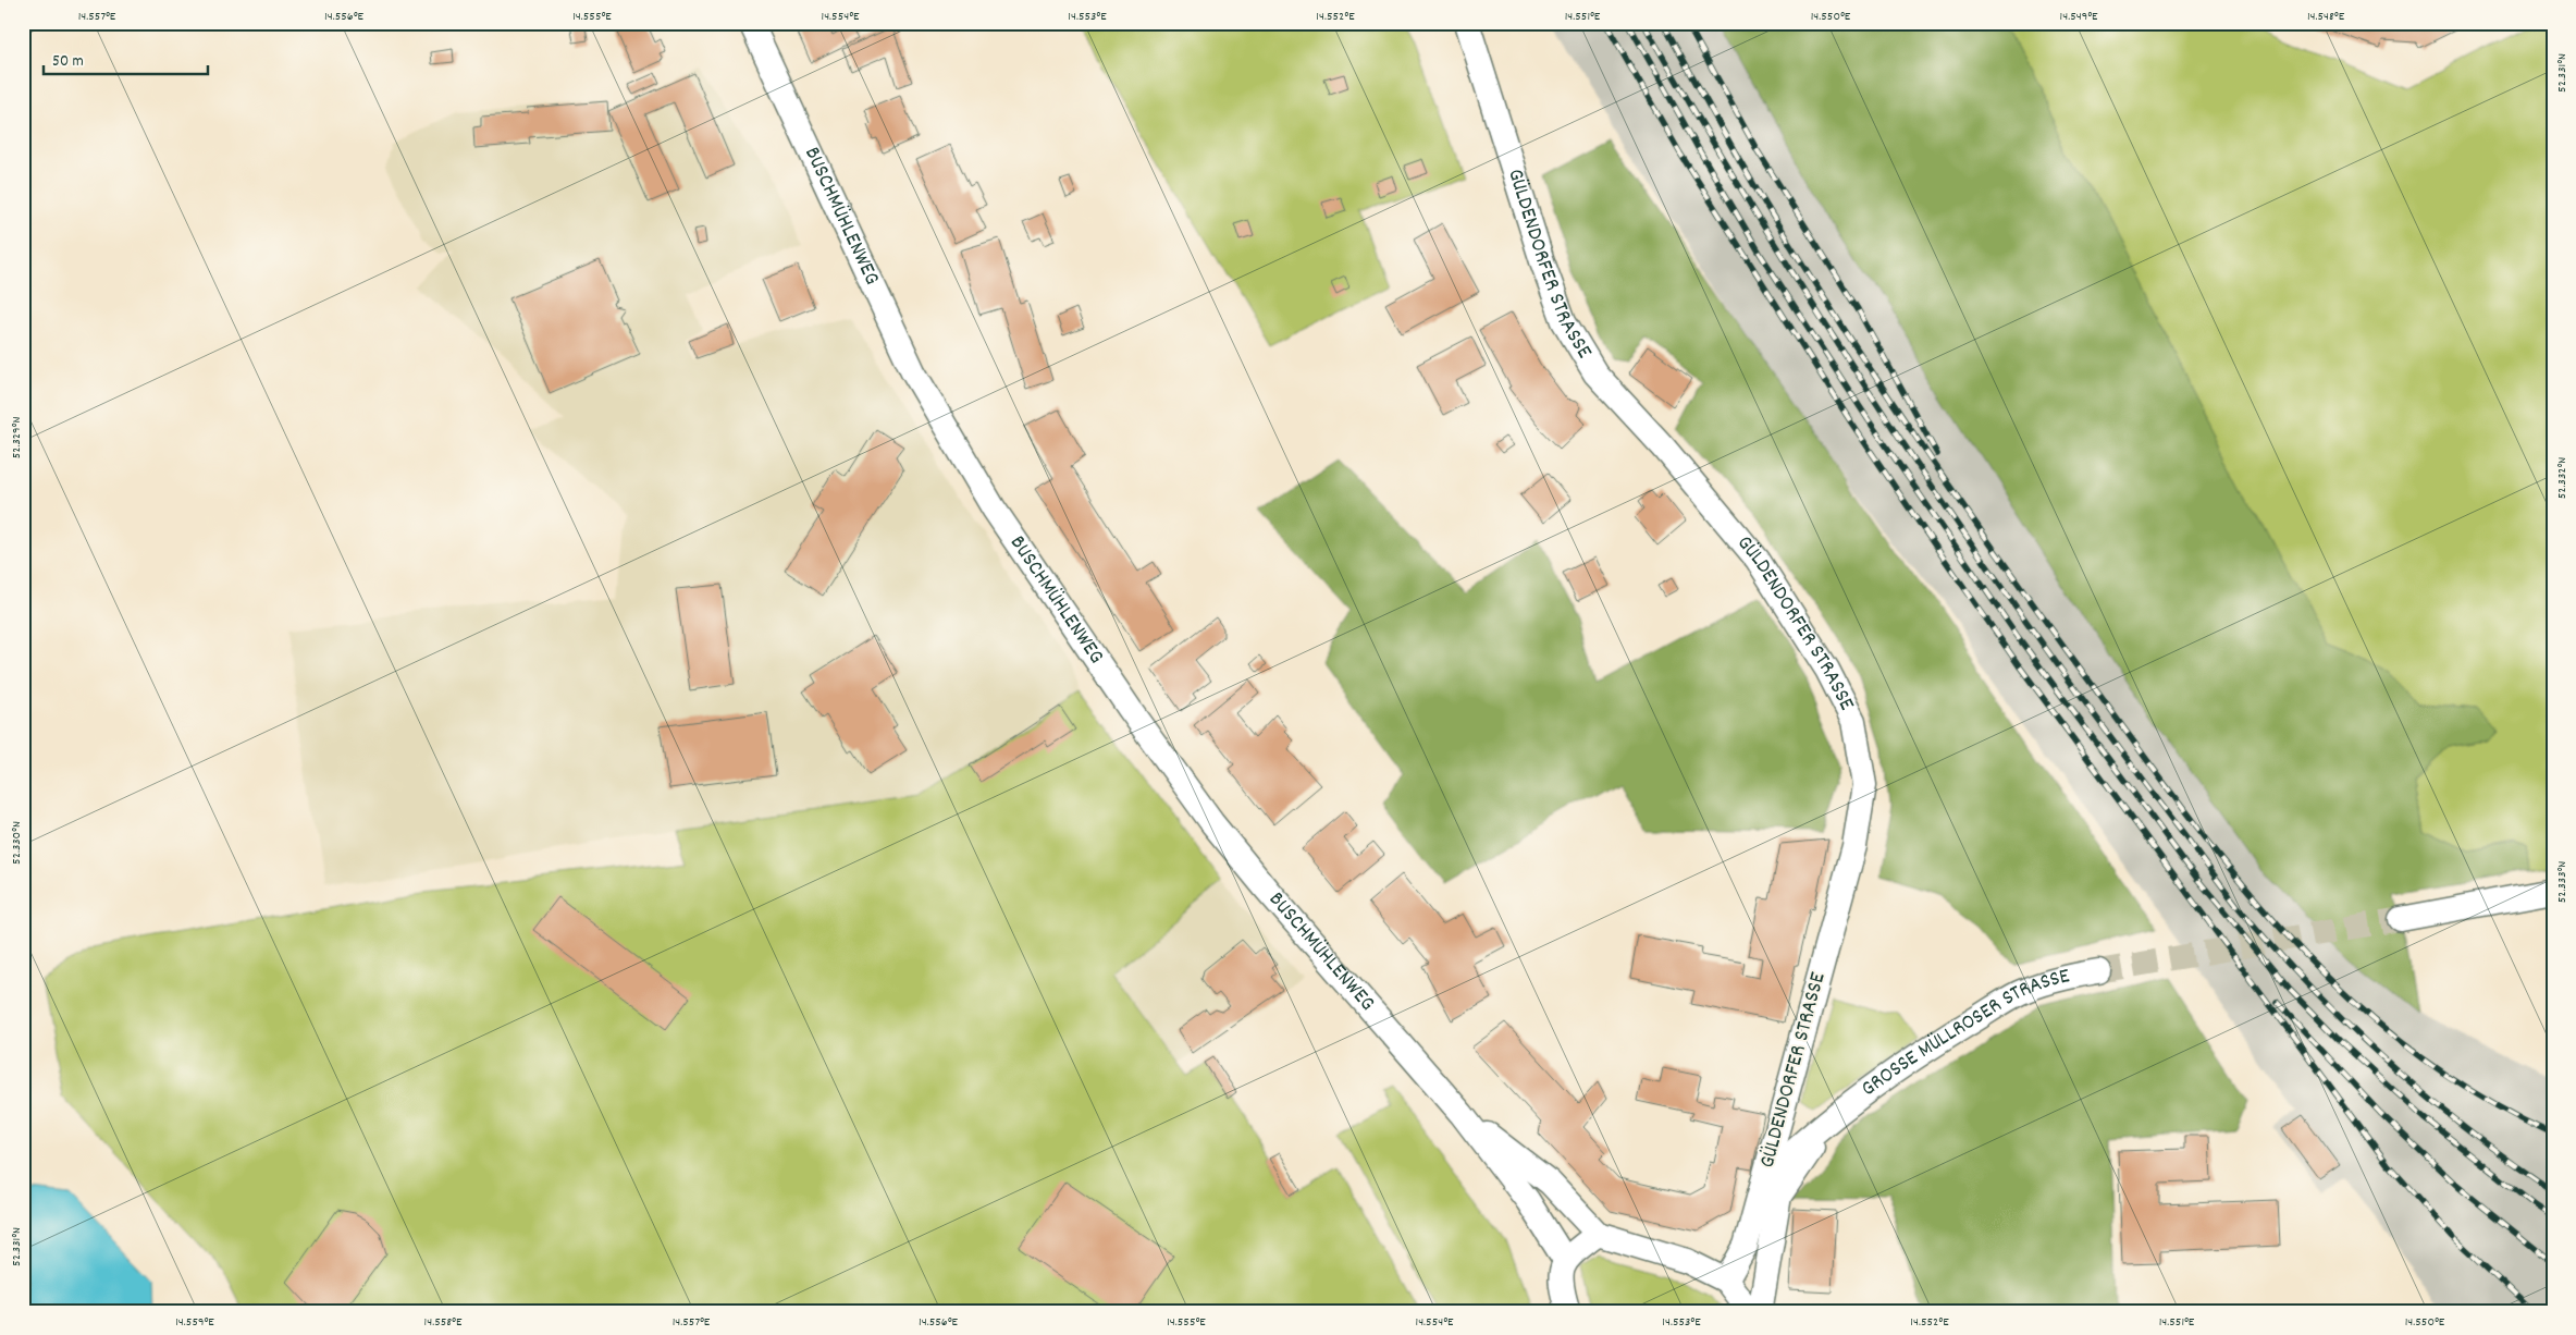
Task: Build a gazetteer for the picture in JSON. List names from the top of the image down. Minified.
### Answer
{"streets":{"street":["BUSCHMÜHLENWEG","GÜLDENDORFER STRASSE","GROSSE MÜLLROSER STRASSE"]},"crossings":[["GÜLDENDORFER STRASSE","GROSSE MÜLLROSER STRASSE"]],"scale_bar":"50 m","coordinates":["14.557°E","14.556°E","14.555°E","14.554°E","14.553°E","14.552°E","14.551°E","14.550°E","14.549°E","14.548°E","52.331°N","52.329°N","52.332°N","52.330°N","52.333°N","14.559°E","14.558°E"]}
